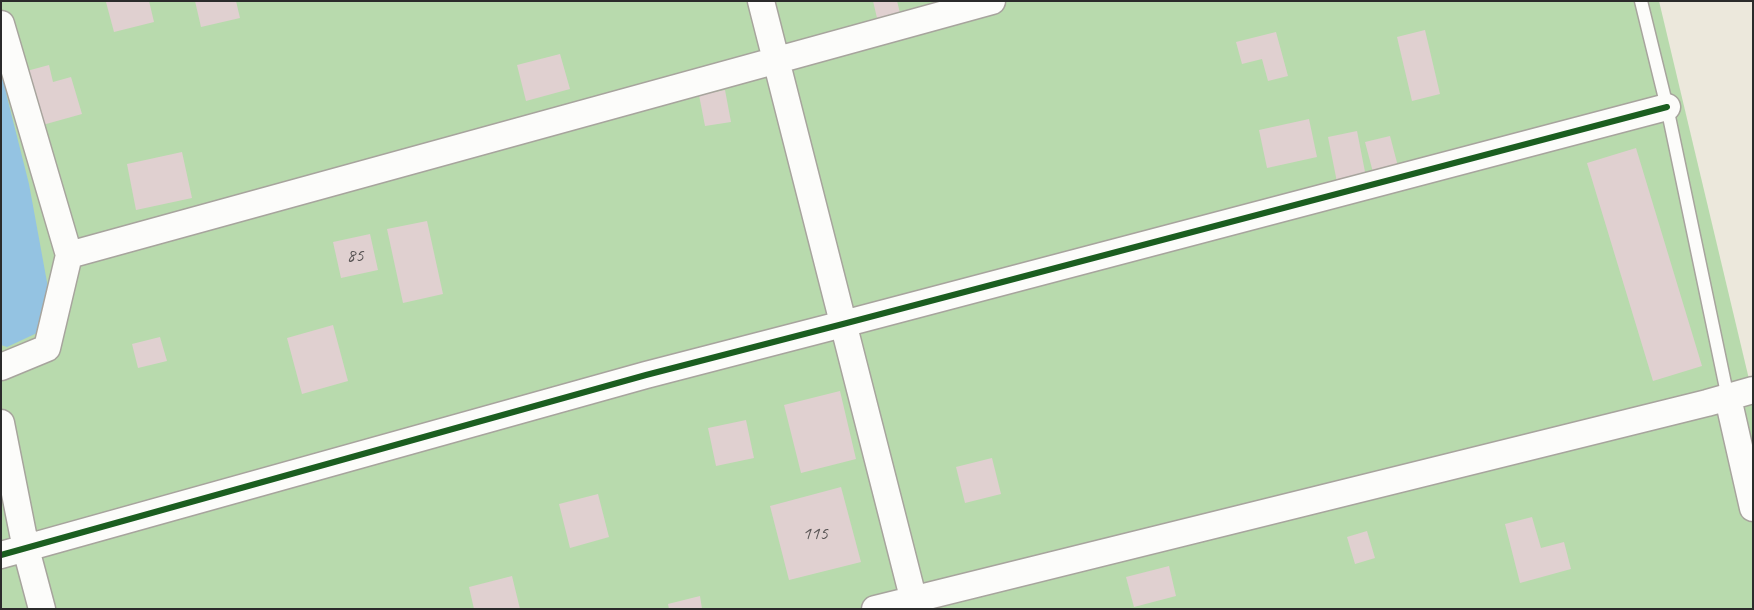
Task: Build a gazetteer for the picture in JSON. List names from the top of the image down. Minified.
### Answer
{"house_numbers":["85","115"]}
